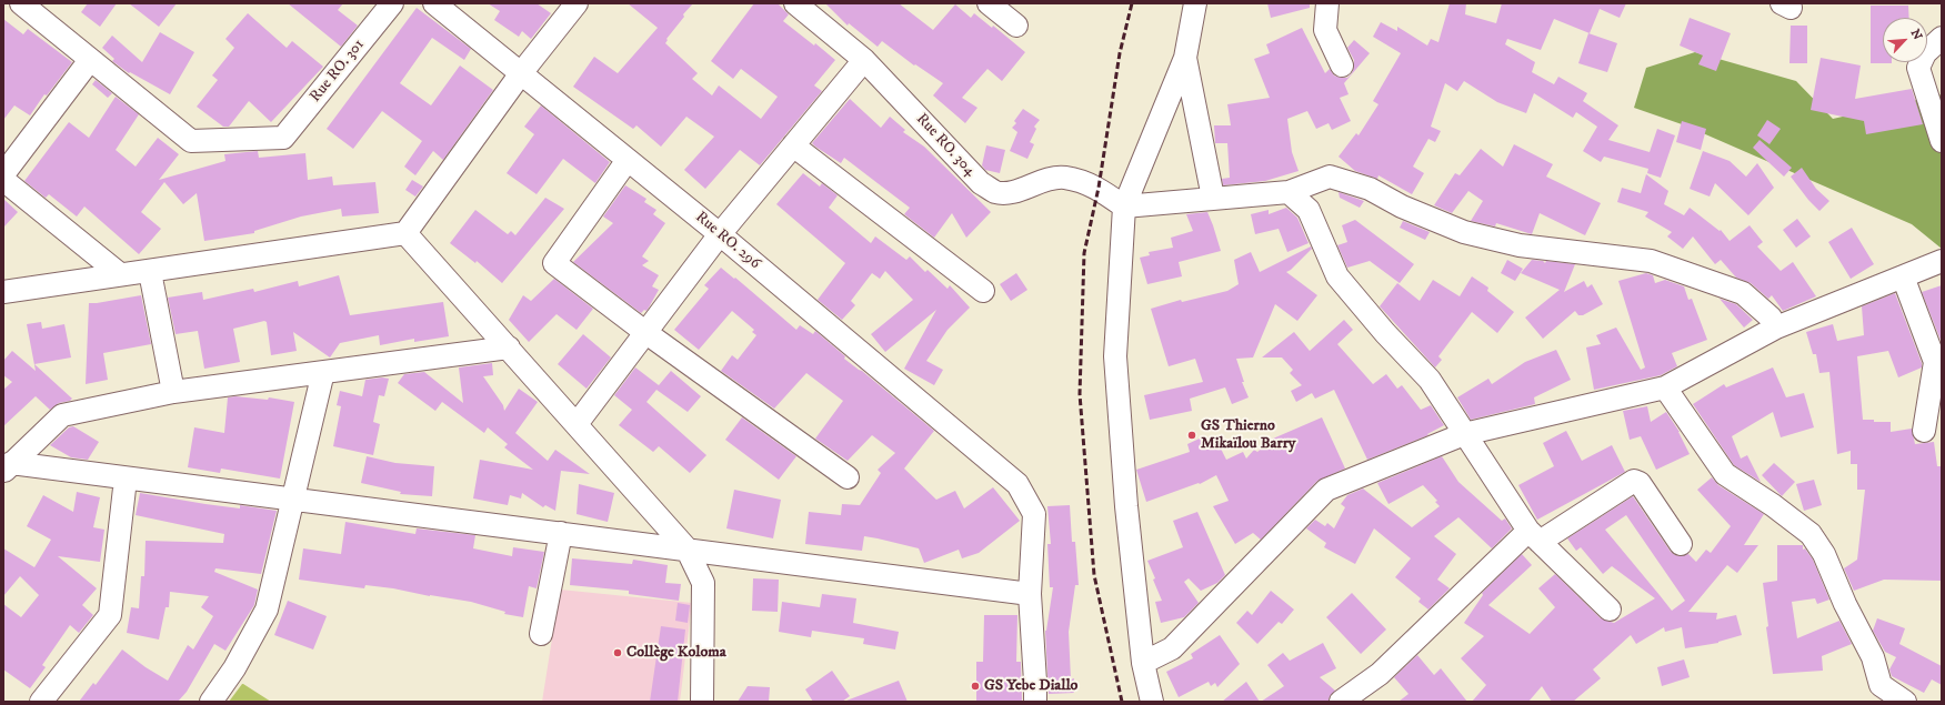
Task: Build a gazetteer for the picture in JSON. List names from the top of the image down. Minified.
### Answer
{"streets":{"street":["Rue RO. 301","Rue RO. 304","Rue RO. 296"]},"places":["GS Thierno Mikaïlou Barry","Collège Koloma","GS Yebe Diallo"],"north":"top right"}
